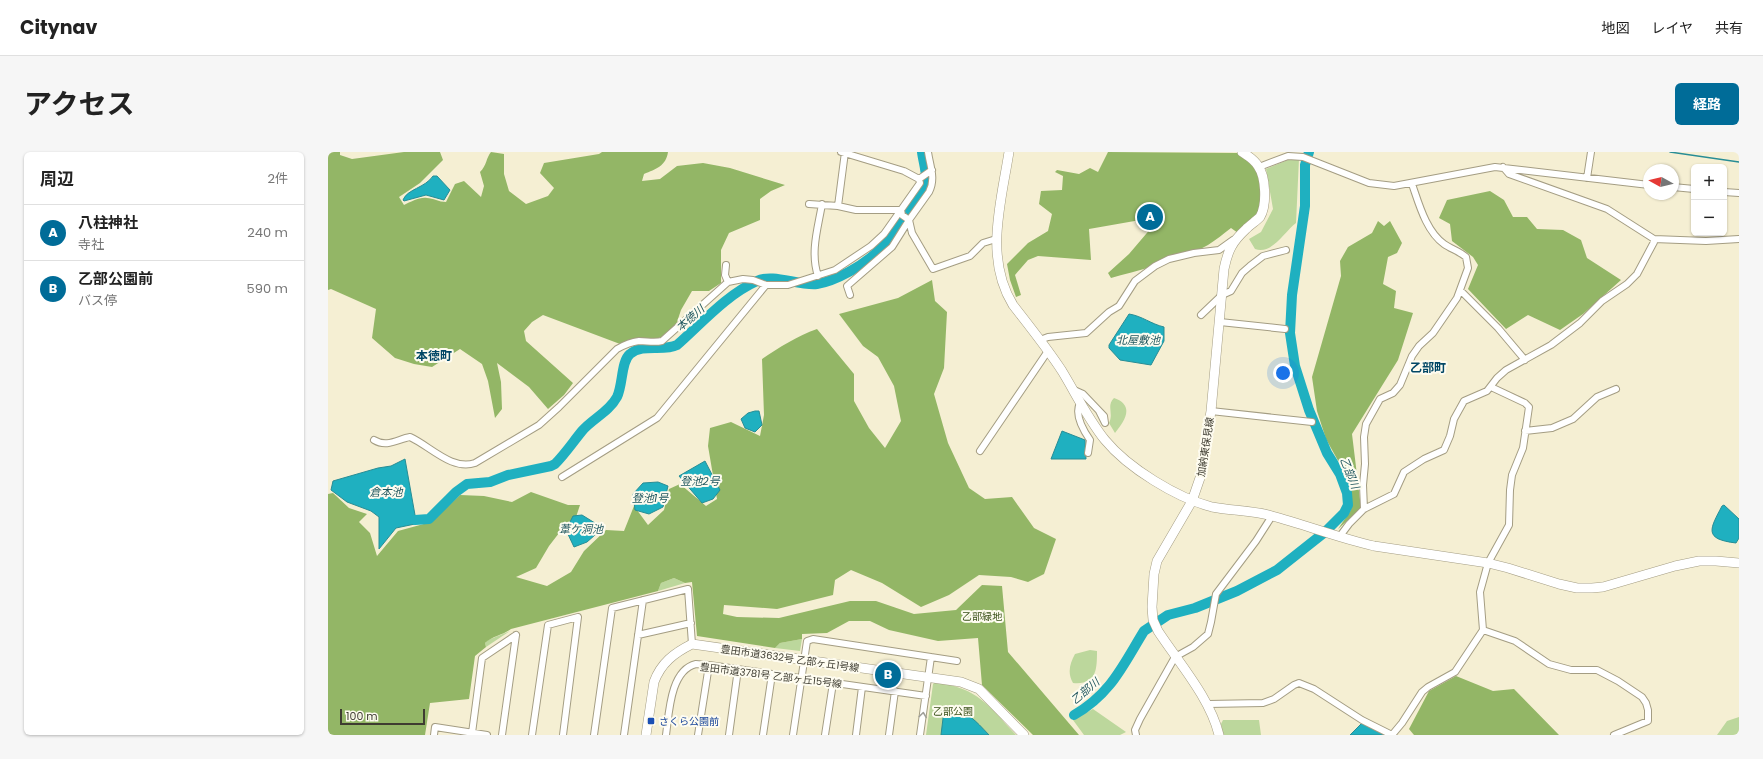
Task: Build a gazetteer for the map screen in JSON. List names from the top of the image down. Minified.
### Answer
{"streets":{"street":["加納東保見線","豊田市道3632号 乙部ヶ丘1号線","豊田市道3781号 乙部ヶ丘15号線"]},"districts":["本徳町","乙部町"],"water":["本徳川","北屋敷池","乙部川","登池2号","倉本池","登池1号","葦ケ洞池"],"parks":["乙部緑地","乙部公園"],"places":{"transit":["さくら公園前"]},"scale_bar":"100 m","north":"left","page":{"header":"Citynav","nav":["地図","レイヤ","共有"],"title":"アクセス","buttons":"経路","heading":["周辺","2件"],"map_buttons":["+","−"],"pins":["A","B"],"list":[{"mark":"A","name":"八柱神社","note":"寺社","value":"240 m"},{"mark":"B","name":"乙部公園前","note":"バス停","value":"590 m"}],"scale":"100 m"}}
